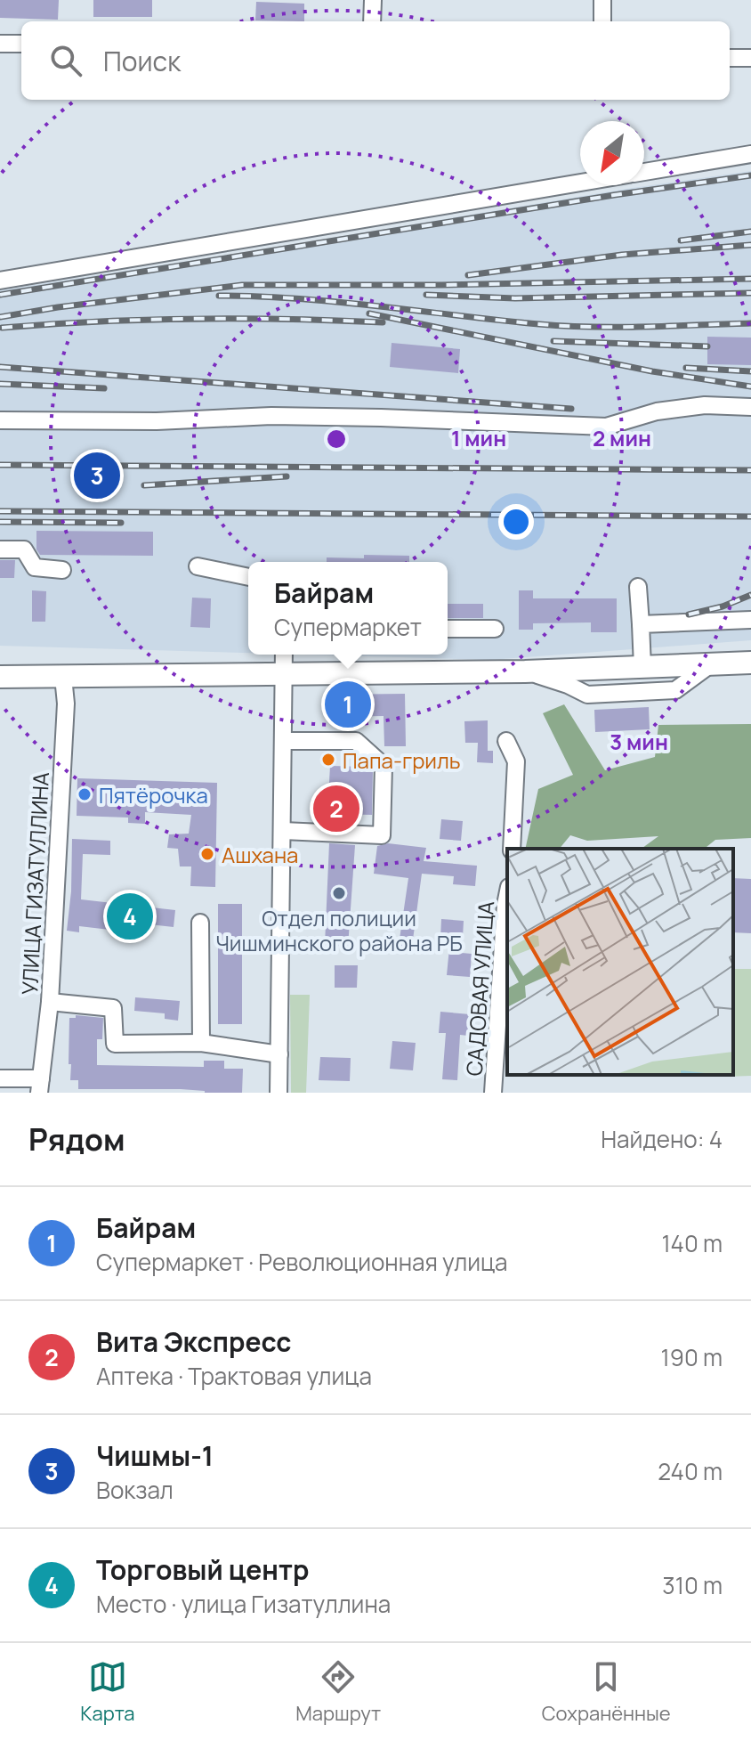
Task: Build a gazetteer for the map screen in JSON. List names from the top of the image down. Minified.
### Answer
{"streets":{"street":["УЛИЦА ГИЗАТУЛЛИНА","САДОВАЯ УЛИЦА"]},"places":["Папа-гриль","Пятёрочка","Ашхана","Отдел полиции Чишминского района РБ"],"north":"bottom left","page":{"search":"Поиск","pins":["3","1","2","4"],"popup":["Байрам","Супермаркет"],"heading":["Рядом","Найдено: 4"],"list":[{"mark":"1","name":"Байрам","note":"Супермаркет · Революционная улица","value":"140 m"},{"mark":"2","name":"Вита Экспресс","note":"Аптека · Трактовая улица","value":"190 m"},{"mark":"3","name":"Чишмы-1","note":"Вокзал","value":"240 m"},{"mark":"4","name":"Торговый центр","note":"Место · улица Гизатуллина","value":"310 m"}],"nav":["Карта","Маршрут","Сохранённые"]},"rings":["1 мин","2 мин","3 мин"]}
